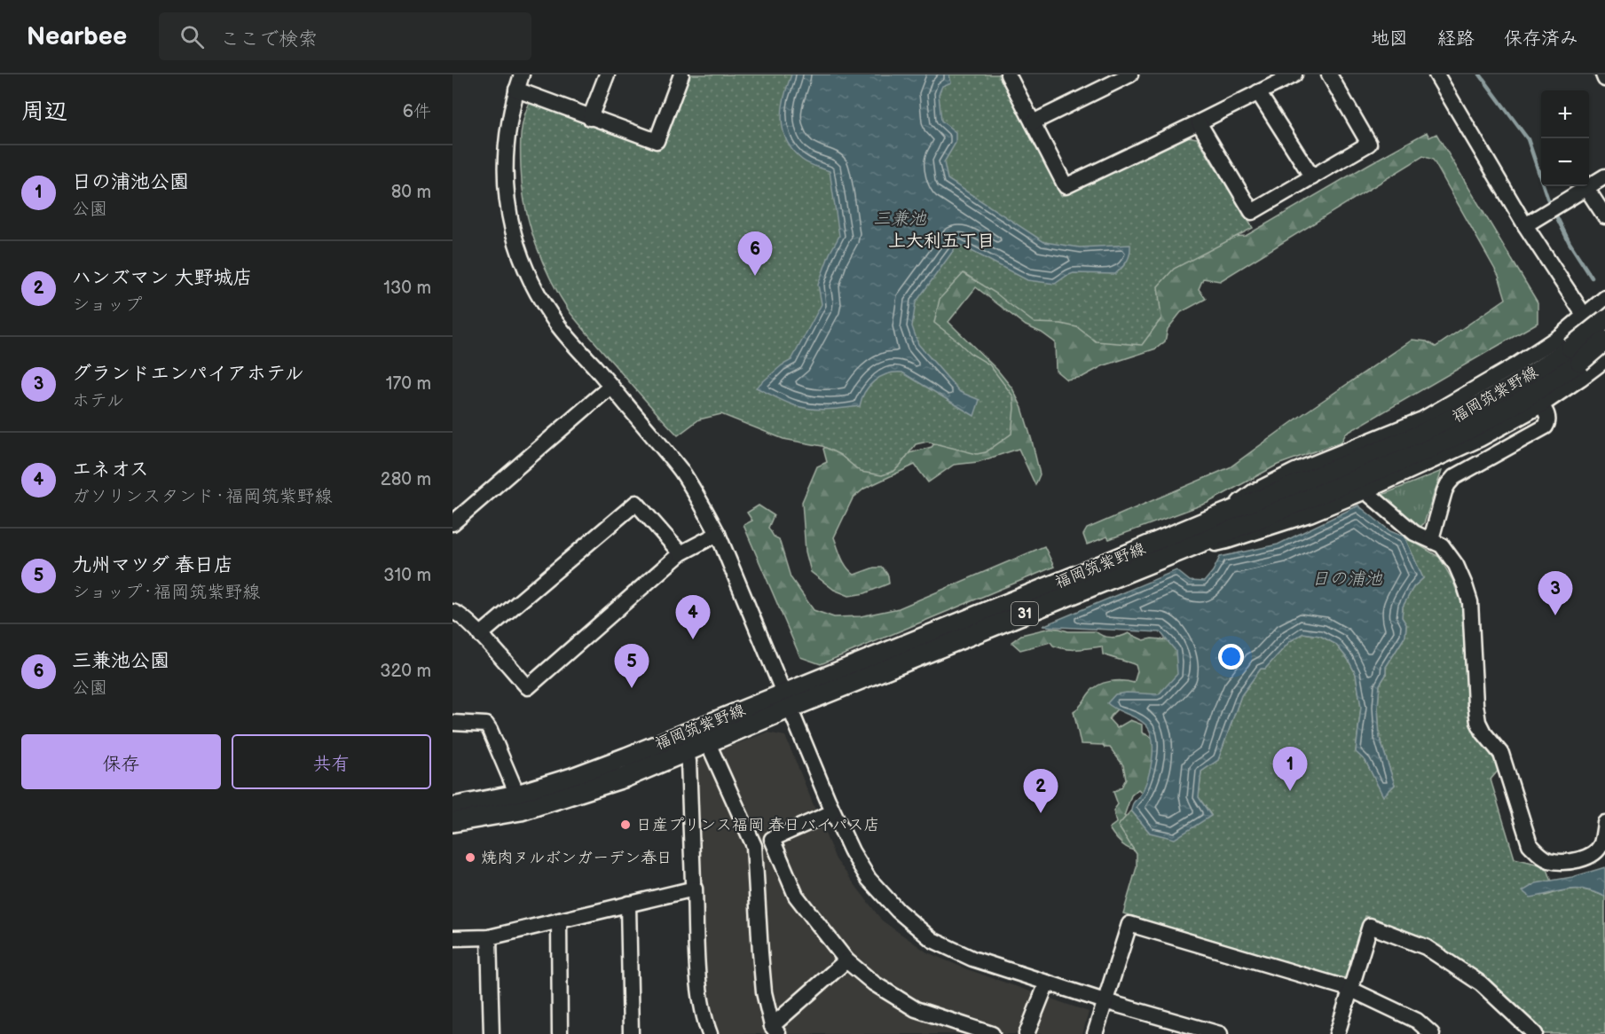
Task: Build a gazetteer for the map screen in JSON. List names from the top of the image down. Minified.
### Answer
{"streets":{"main road":["福岡筑紫野線","31"]},"districts":["上大利五丁目"],"water":["三兼池","日の浦池"],"places":["日産プリンス福岡 春日バイパス店","焼肉ヌルボンガーデン春日"],"page":{"header":"Nearbee","search":"ここで検索","nav":["地図","経路","保存済み"],"heading":["周辺","6件"],"map_buttons":["+","−"],"list":[{"mark":"1","name":"日の浦池公園","note":"公園","value":"80 m"},{"mark":"2","name":"ハンズマン 大野城店","note":"ショップ","value":"130 m"},{"mark":"3","name":"グランドエンパイアホテル","note":"ホテル","value":"170 m"},{"mark":"4","name":"エネオス","note":"ガソリンスタンド · 福岡筑紫野線","value":"280 m"},{"mark":"5","name":"九州マツダ 春日店","note":"ショップ · 福岡筑紫野線","value":"310 m"},{"mark":"6","name":"三兼池公園","note":"公園","value":"320 m"}],"pins":["6","3","4","5","1","2"],"buttons":["保存","共有"]}}
